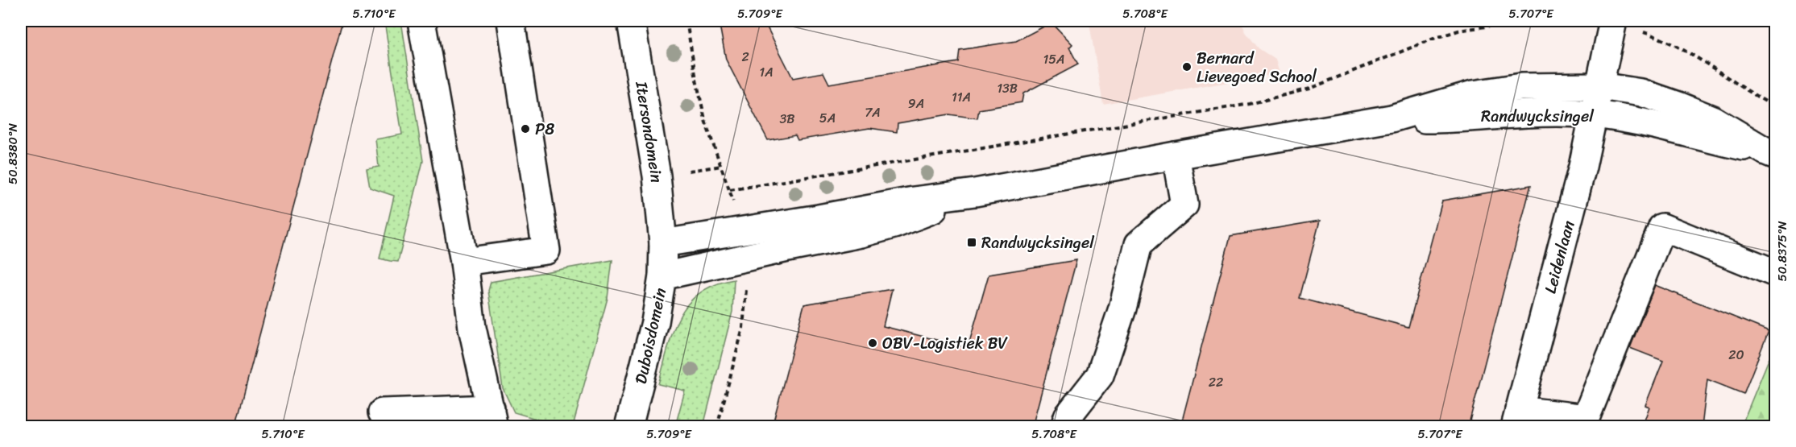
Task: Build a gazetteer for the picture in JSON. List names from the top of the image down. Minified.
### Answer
{"streets":{"street":["Randwycksingel","Itersondomein","Leidenlaan","Duboisdomein"]},"crossings":[["Randwycksingel","Itersondomein"],["Randwycksingel","Leidenlaan"],["Randwycksingel","Duboisdomein"],["Itersondomein","Duboisdomein"]],"places":{"other":["Bernard Lievegoed School","P8","OBV-Logistiek BV"],"transit":["Randwycksingel"]},"house_numbers":["2","15A","1A","13B","11A","9A","7A","5A","3B","20","22"],"coordinates":["5.710°E","5.709°E","5.708°E","5.707°E","50.8380°N","50.8375°N"]}
